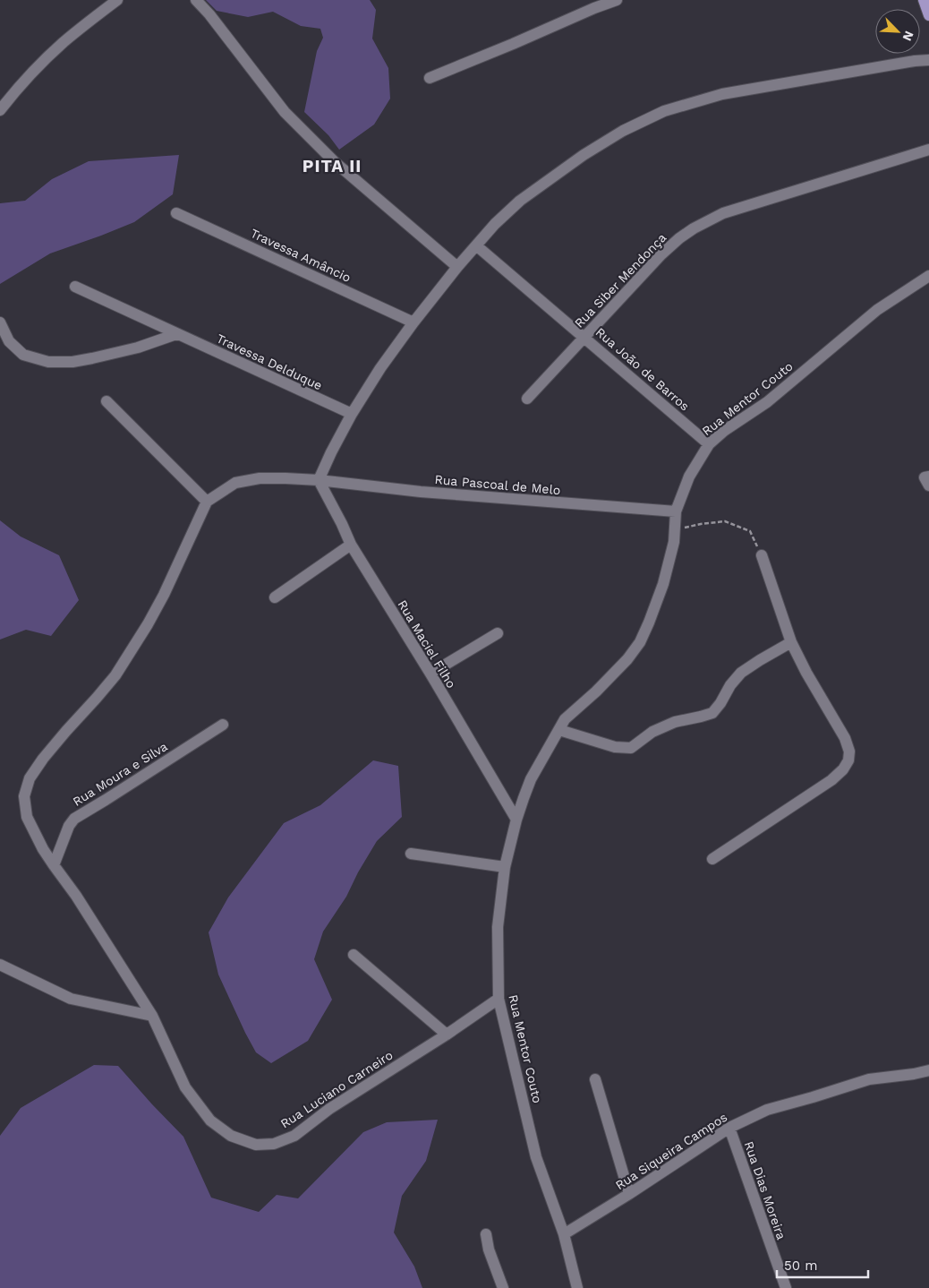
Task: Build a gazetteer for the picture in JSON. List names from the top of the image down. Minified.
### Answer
{"streets":{"street":["Travessa Amâncio","Rua Siber Mendonça","Travessa Delduque","Rua João de Barros","Rua Mentor Couto","Rua Pascoal de Melo","Rua Maciel Filho","Rua Moura e Silva","Rua Luciano Carneiro","Rua Siqueira Campos","Rua Dias Moreira"]},"crossings":[["Rua Siber Mendonça","Rua João de Barros"],["Rua João de Barros","Rua Mentor Couto"],["Rua Mentor Couto","Rua Pascoal de Melo"],["Rua Mentor Couto","Rua Maciel Filho"],["Rua Mentor Couto","Rua Luciano Carneiro"],["Rua Mentor Couto","Rua Siqueira Campos"],["Rua Pascoal de Melo","Rua Maciel Filho"],["Rua Pascoal de Melo","Rua Luciano Carneiro"],["Rua Moura e Silva","Rua Luciano Carneiro"],["Rua Siqueira Campos","Rua Dias Moreira"]],"districts":["PITA II"],"scale_bar":"50 m","north":"bottom right"}
